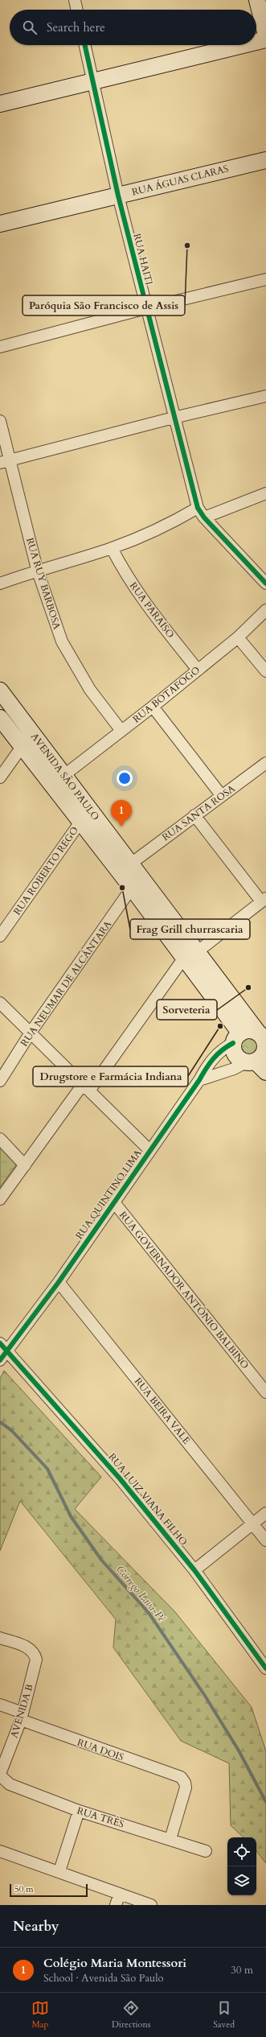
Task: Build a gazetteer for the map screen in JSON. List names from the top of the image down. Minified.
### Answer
{"streets":{"main road":["RUA ÁGUAS CLARAS","AVENIDA SÃO PAULO"],"street":["RUA HAITI","RUA RUY BARBOSA","RUA PARAÍSO","RUA BOTAFOGO","RUA SANTA ROSA","RUA ROBERTO REGO","RUA NEUMAR DE ALCÂNTARA","RUA QUINTINO LIMA","RUA GOVERNADOR ANTÔNIO BALBINO","RUA BEIRA VALE","RUA LUIZ VIANA FILHO","AVENIDA B","RUA DOIS","RUA TRÊS"]},"crossings":[["RUA ÁGUAS CLARAS","RUA HAITI"],["RUA RUY BARBOSA","RUA BOTAFOGO"],["RUA PARAÍSO","RUA BOTAFOGO"],["RUA BOTAFOGO","AVENIDA SÃO PAULO"],["AVENIDA SÃO PAULO","RUA SANTA ROSA"],["AVENIDA SÃO PAULO","RUA ROBERTO REGO"],["AVENIDA SÃO PAULO","RUA NEUMAR DE ALCÂNTARA"],["AVENIDA SÃO PAULO","RUA QUINTINO LIMA"],["RUA QUINTINO LIMA","RUA GOVERNADOR ANTÔNIO BALBINO"],["RUA QUINTINO LIMA","RUA BEIRA VALE"],["RUA QUINTINO LIMA","RUA LUIZ VIANA FILHO"],["AVENIDA B","RUA DOIS"],["AVENIDA B","RUA TRÊS"],["RUA DOIS","RUA TRÊS"]],"water":["Córrego Lava-Pé"],"places":["Paróquia São Francisco de Assis","Frag Grill churrascaria","Sorveteria","Drugstore e Farmácia Indiana"],"scale_bar":"50 m","page":{"search":"Search here","pins":"1","scale":"50 m","heading":"Nearby","list":[{"mark":"1","name":"Colégio Maria Montessori","note":"School · Avenida São Paulo","value":"30 m"}],"nav":["Map","Directions","Saved"]}}
